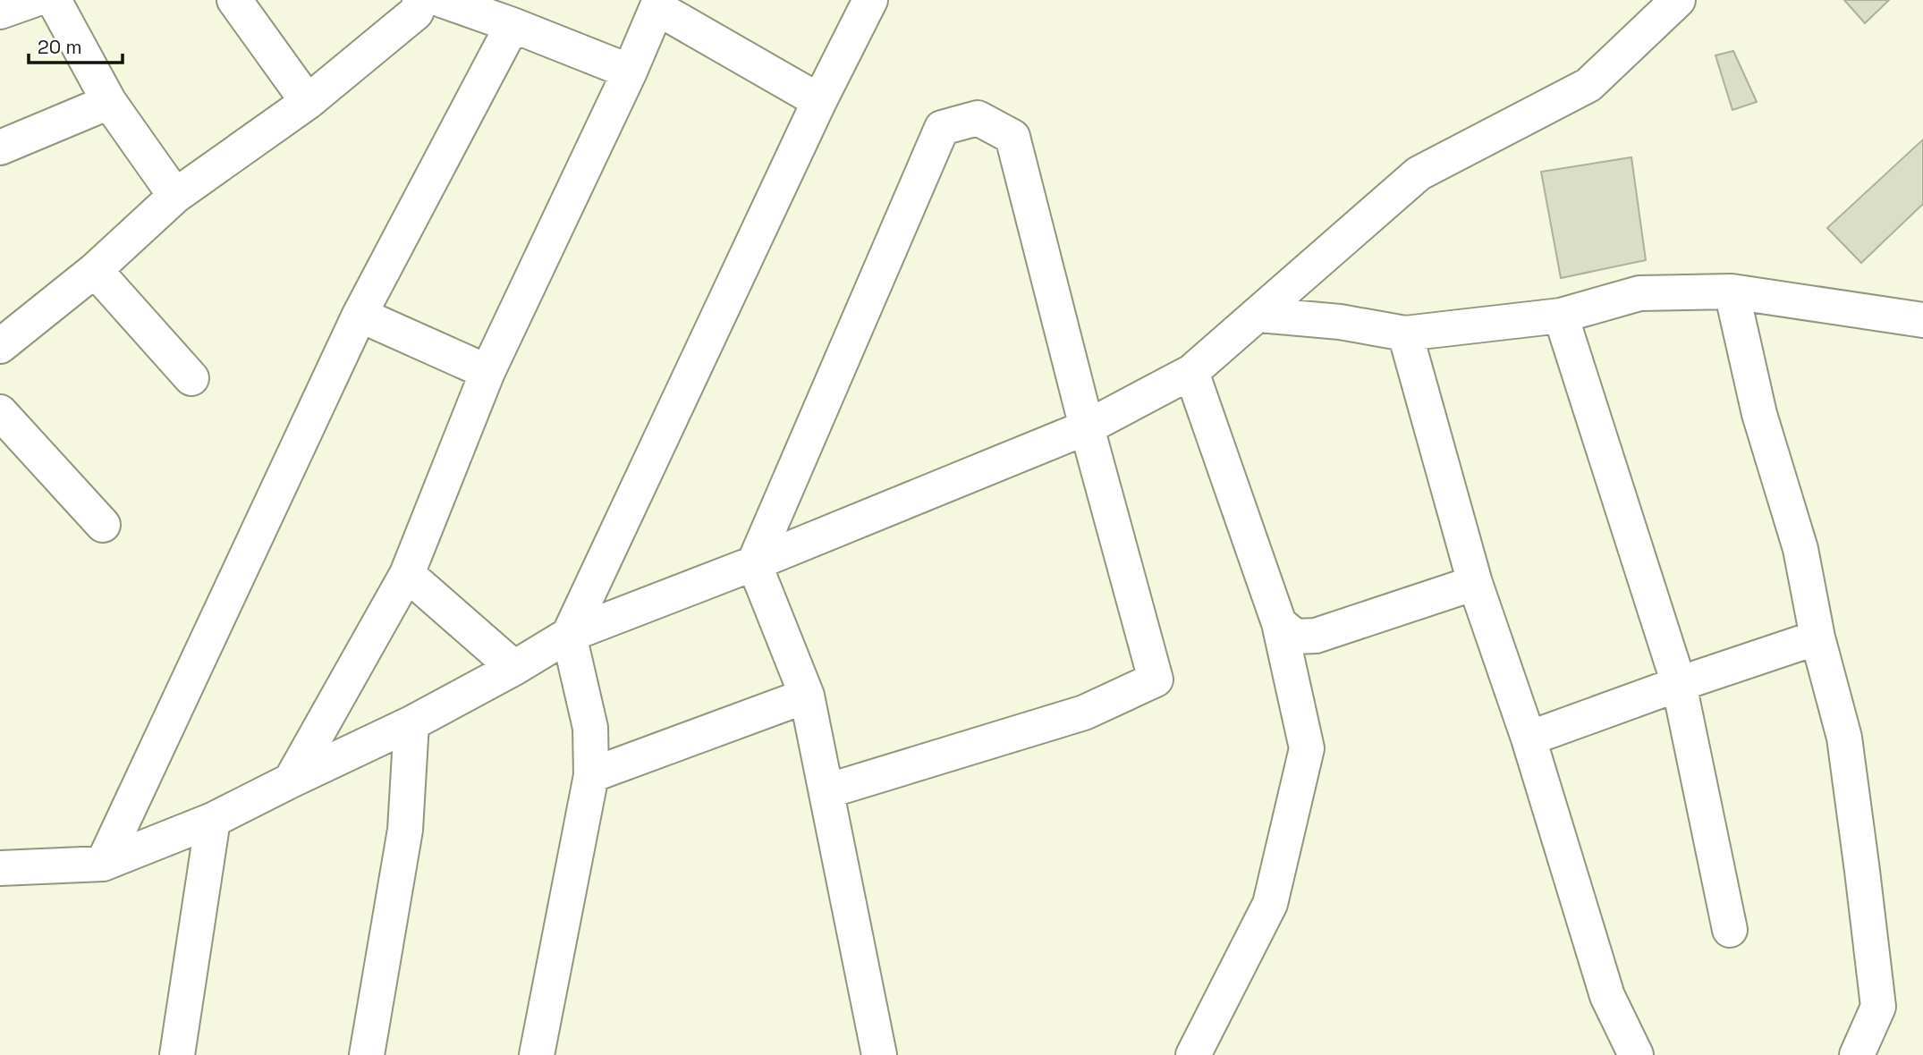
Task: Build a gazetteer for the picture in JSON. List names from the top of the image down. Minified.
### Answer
{"scale_bar":"20 m"}
